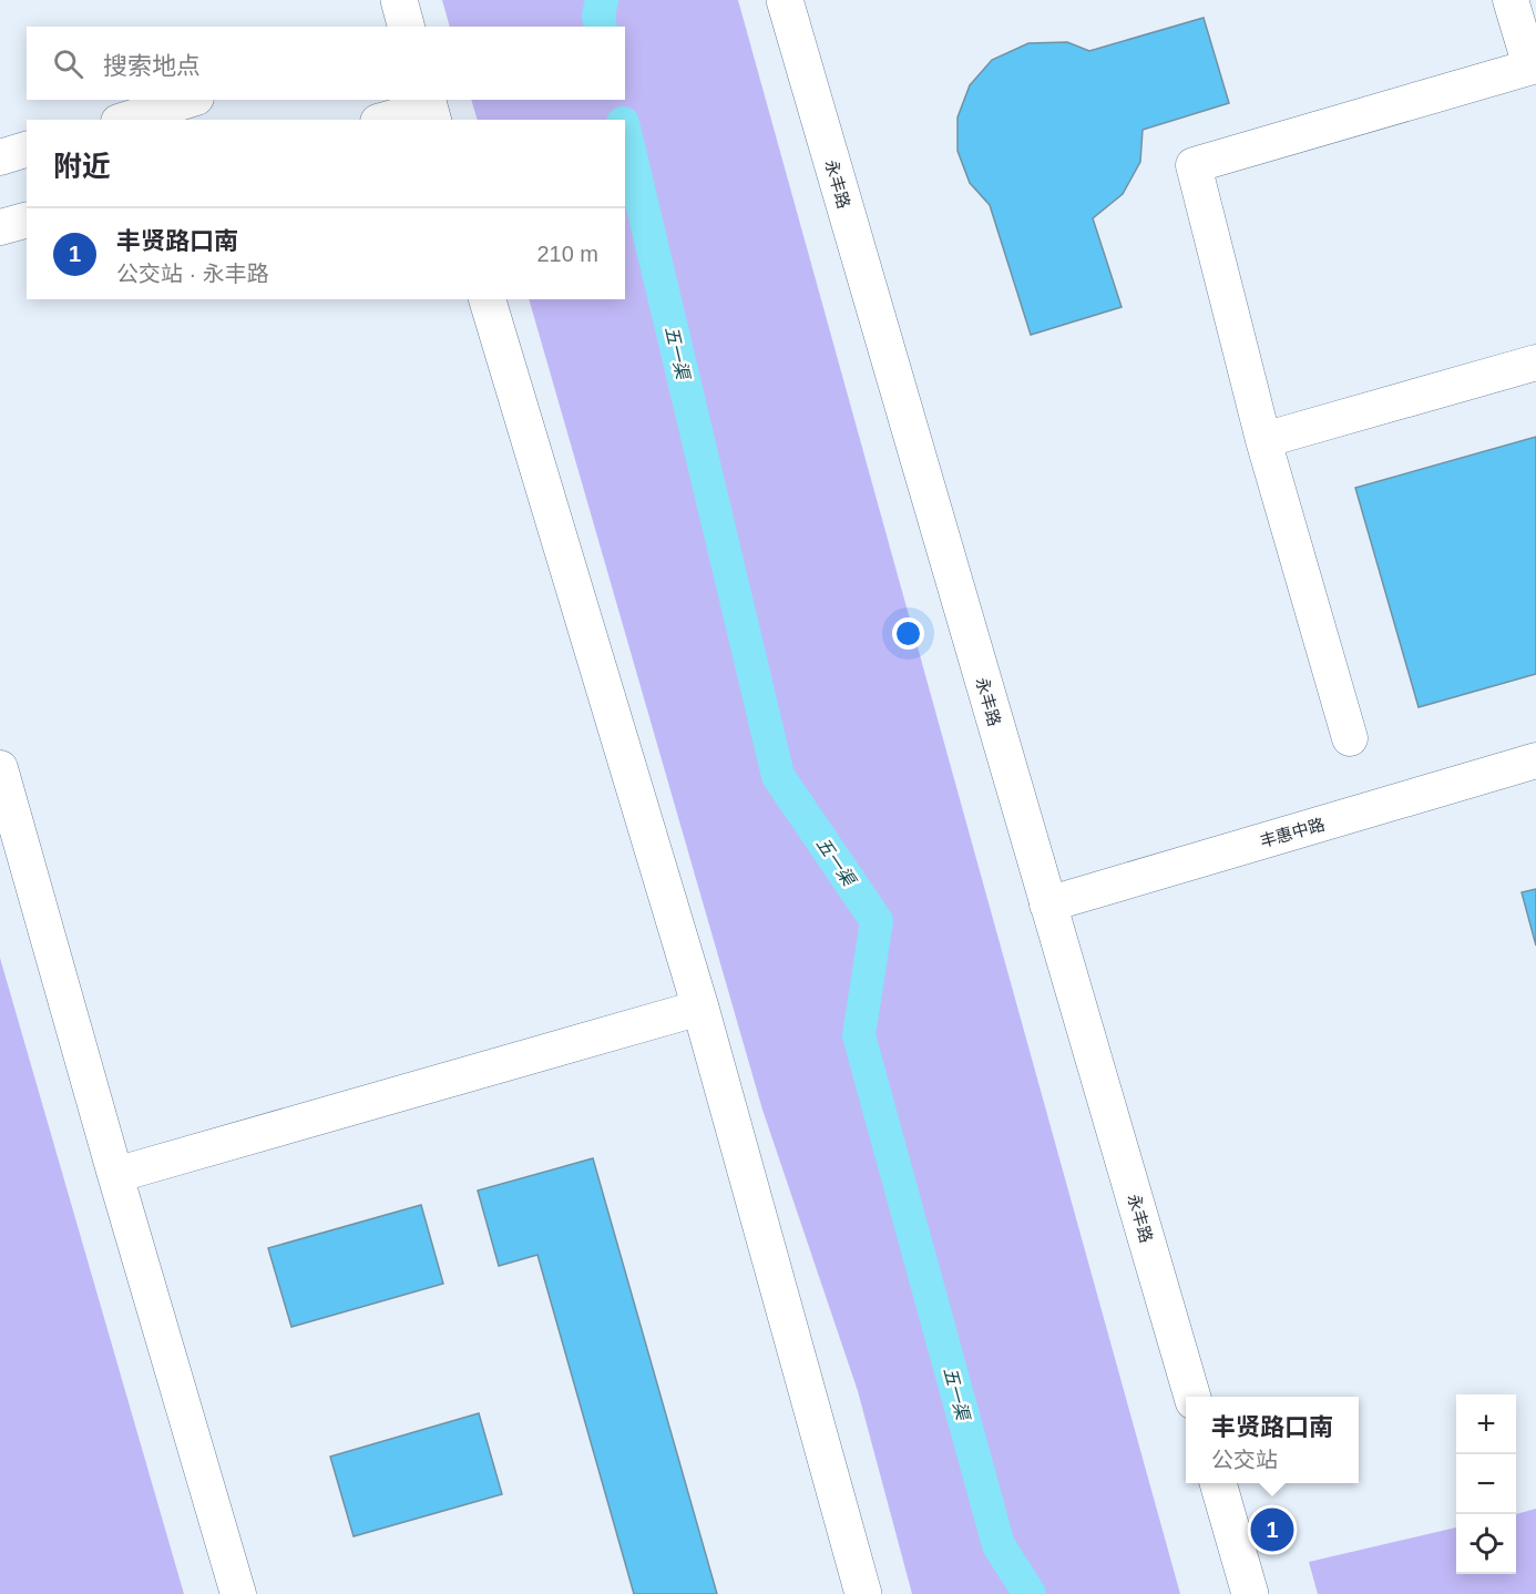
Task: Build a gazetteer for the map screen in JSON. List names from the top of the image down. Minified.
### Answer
{"streets":{"main road":["永丰路"],"street":["丰惠中路"]},"crossings":[["永丰路","丰惠中路"]],"water":["五一渠"],"page":{"search":"搜索地点","heading":"附近","list":[{"mark":"1","name":"丰贤路口南","note":"公交站 · 永丰路","value":"210 m"}],"map_buttons":["+","−"],"popup":["丰贤路口南","公交站"],"pins":"1"}}
